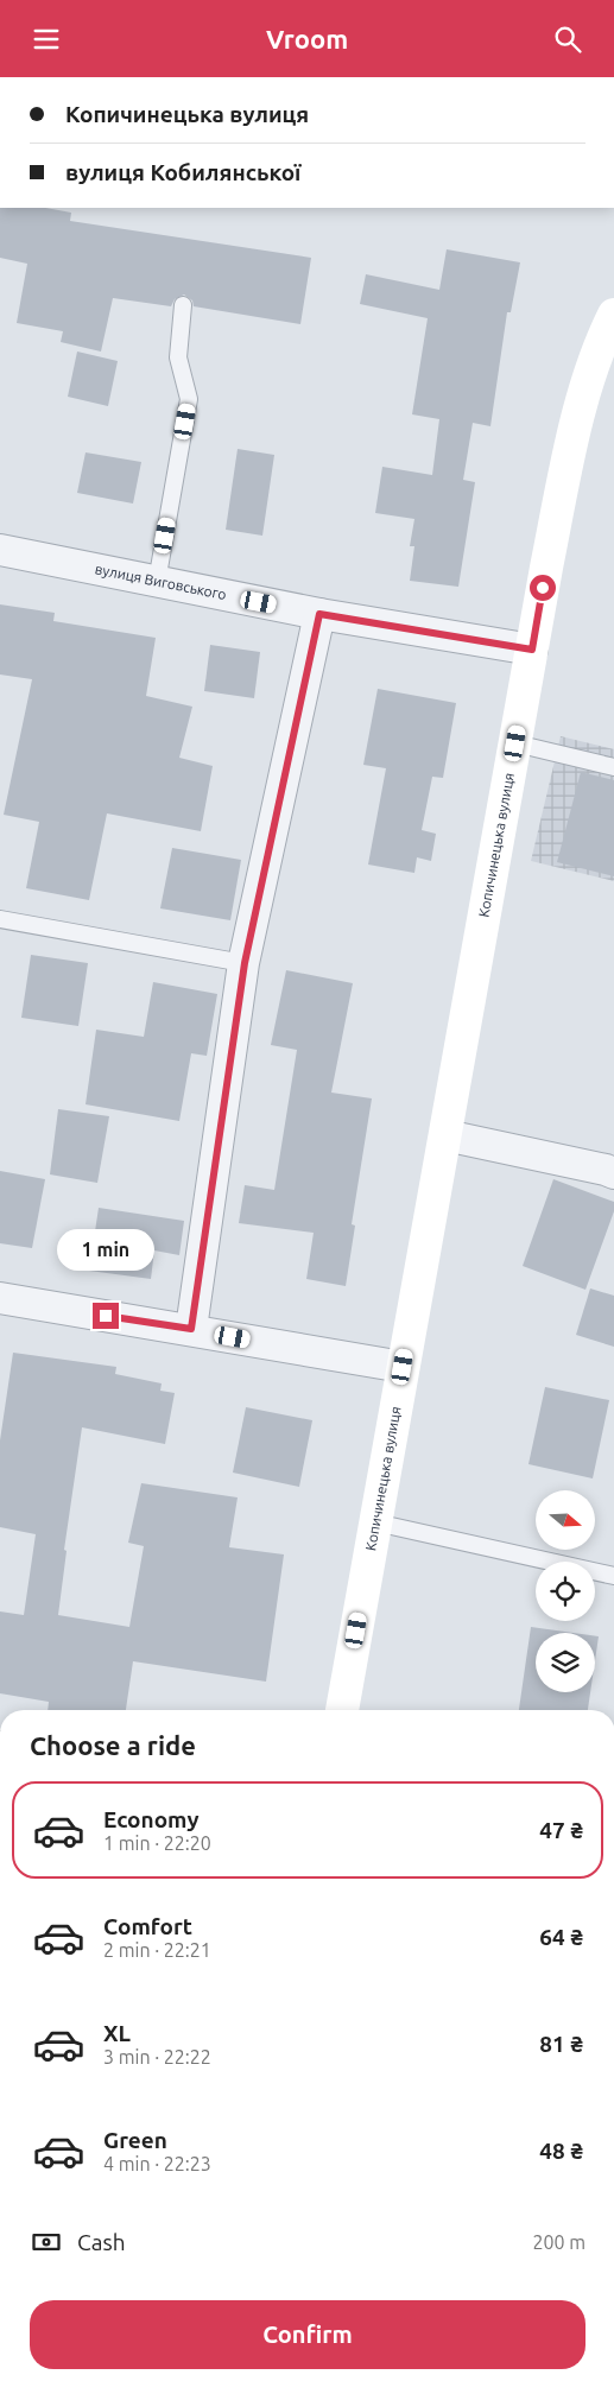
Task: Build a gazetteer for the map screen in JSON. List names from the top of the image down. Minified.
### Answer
{"streets":{"main road":["Копичинецька вулиця"],"street":["вулиця Виговського"]},"crossings":[["вулиця Виговського","Копичинецька вулиця"]],"north":"right","page":{"header":"Vroom","banner":["Копичинецька вулиця","вулиця Кобилянської"],"bubble":"1 min","heading":"Choose a ride","list":[{"name":"Economy","note":"1 min · 22:20","value":"47 ₴"},{"name":"Comfort","note":"2 min · 22:21","value":"64 ₴"},{"name":"XL","note":"3 min · 22:22","value":"81 ₴"},{"name":"Green","note":"4 min · 22:23","value":"48 ₴"}],"pay":["Cash","200 m"],"buttons":"Confirm"}}
